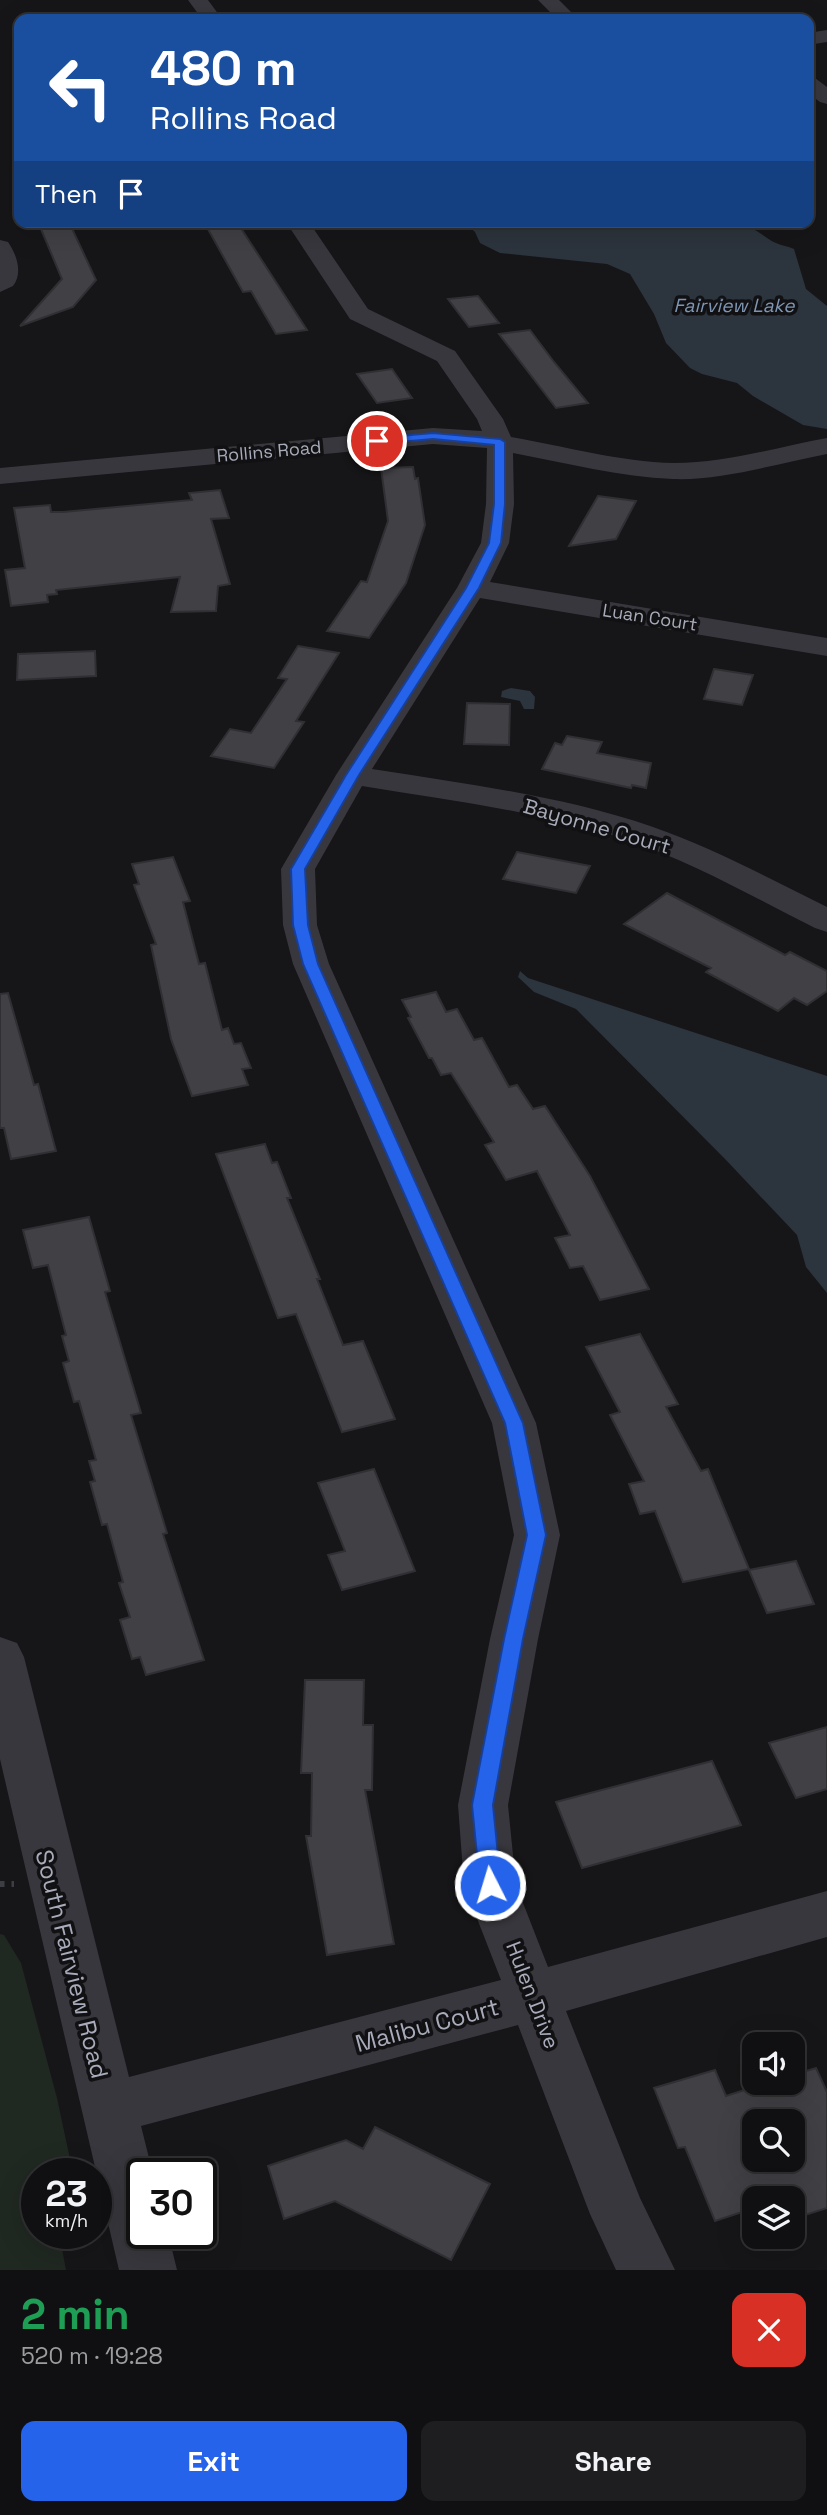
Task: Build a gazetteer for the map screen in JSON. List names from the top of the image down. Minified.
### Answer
{"streets":{"street":["Rollins Road","Luan Court","Bayonne Court","South Fairview Road","Hulen Drive","Malibu Court"]},"crossings":[["Rollins Road","Hulen Drive"],["Luan Court","Hulen Drive"],["Bayonne Court","Hulen Drive"],["South Fairview Road","Malibu Court"],["Hulen Drive","Malibu Court"]],"water":["Fairview Lake"],"page":{"turn":["480 m","Rollins Road"],"then":"Then","speed":"23 km/h","limit":"30","heading":["2 min","520 m · 19:28"],"buttons":["Exit","Share"]}}
